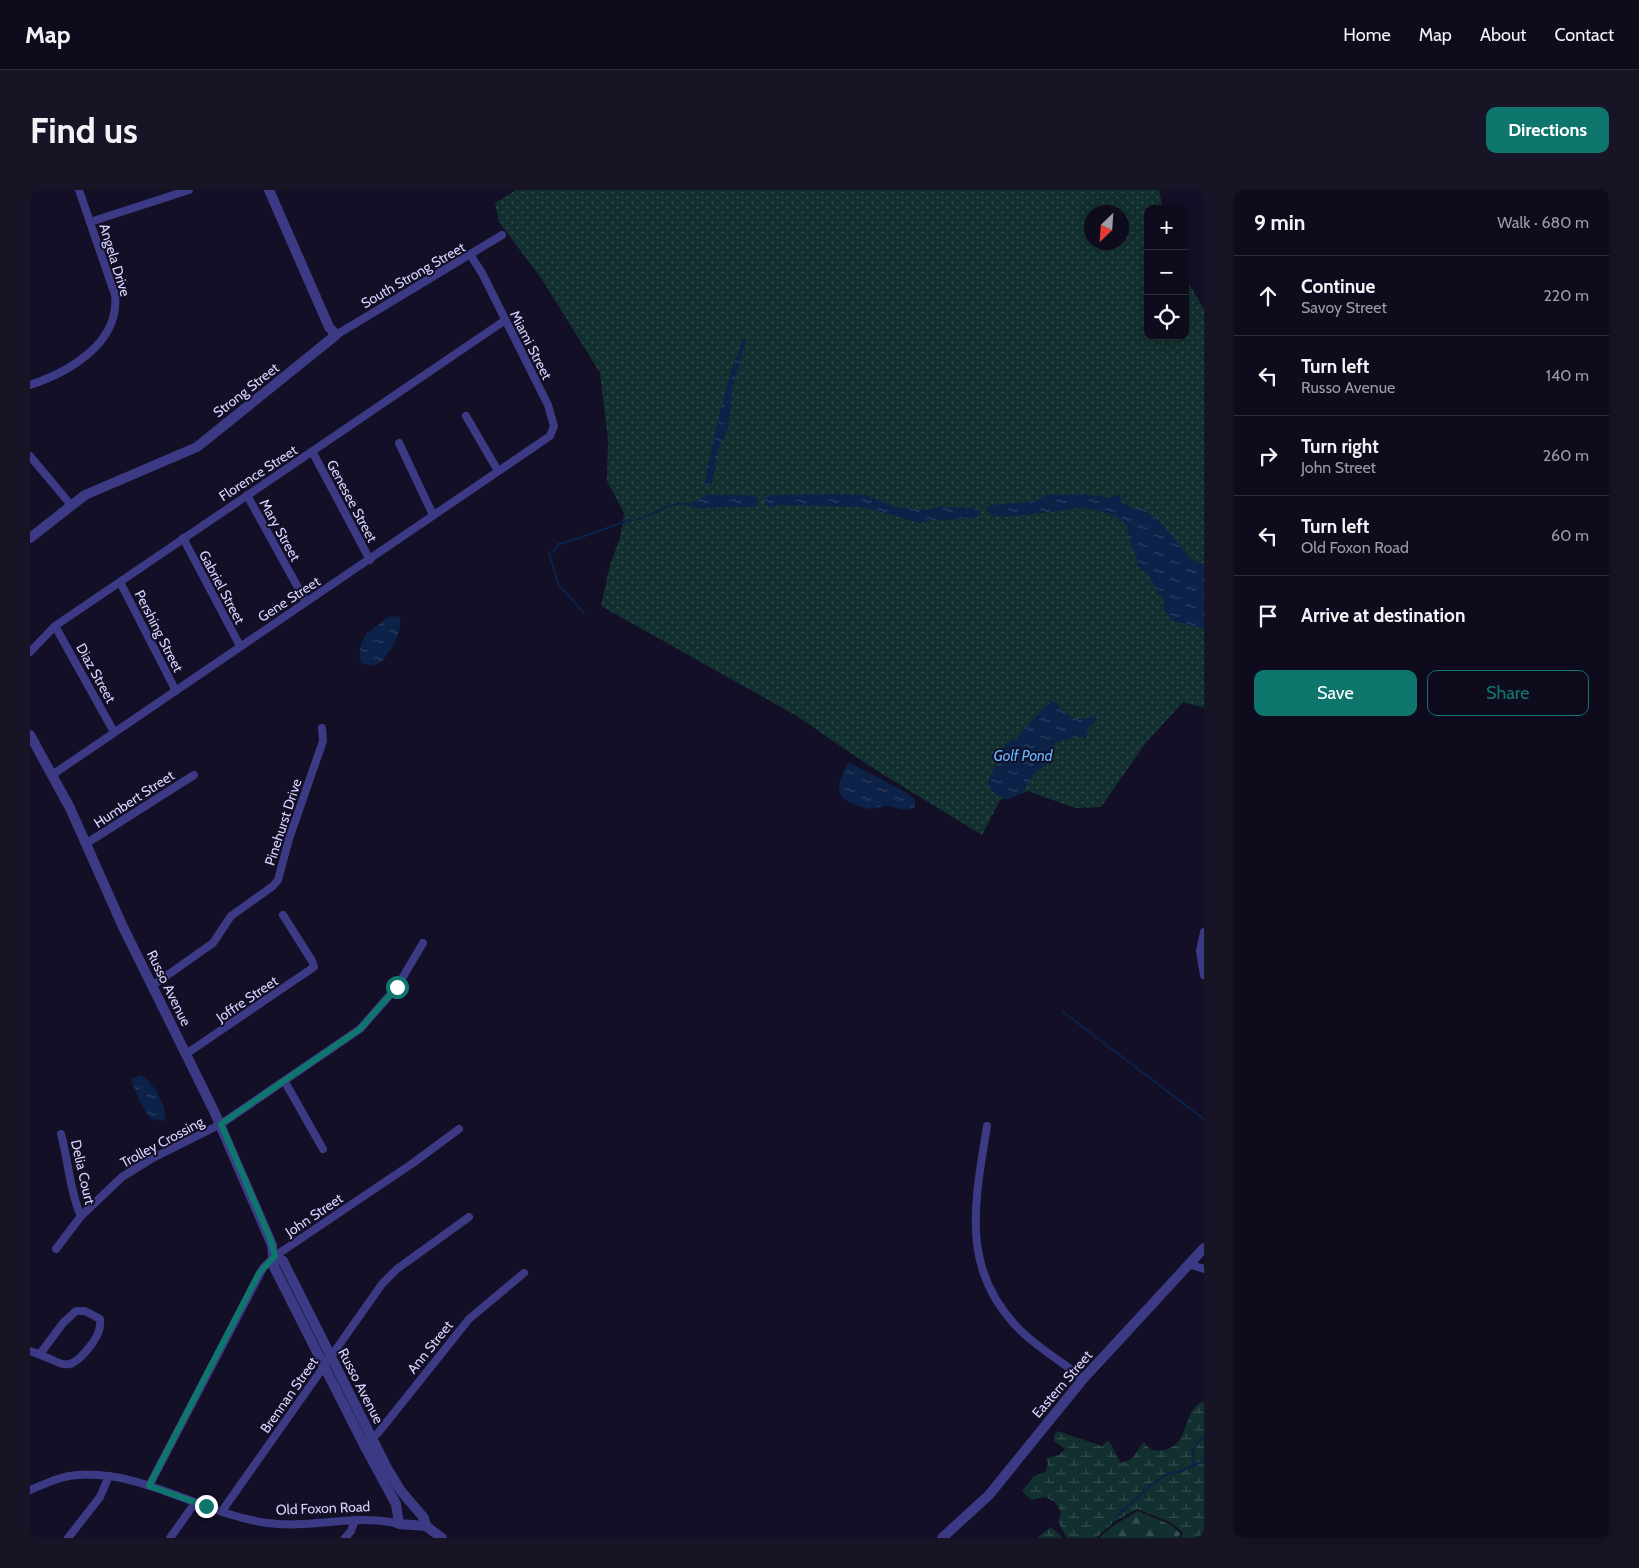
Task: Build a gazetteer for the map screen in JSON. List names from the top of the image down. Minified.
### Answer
{"streets":{"street":["Angela Drive","South Strong Street","Miami Street","Strong Street","Florence Street","Genesee Street","Mary Street","Gabriel Street","Gene Street","Pershing Street","Diaz Street","Humbert Street","Pinehurst Drive","Russo Avenue","Joffre Street","Trolley Crossing","Delia Court","John Street","Ann Street","Eastern Street","Brennan Street","Old Foxon Road"]},"crossings":[["South Strong Street","Miami Street"],["South Strong Street","Strong Street"],["Miami Street","Florence Street"],["Miami Street","Gene Street"],["Florence Street","Genesee Street"],["Florence Street","Mary Street"],["Florence Street","Gabriel Street"],["Florence Street","Pershing Street"],["Florence Street","Diaz Street"],["Genesee Street","Gene Street"],["Mary Street","Gene Street"],["Gabriel Street","Gene Street"],["Gene Street","Pershing Street"],["Gene Street","Diaz Street"],["Gene Street","Russo Avenue"],["Humbert Street","Russo Avenue"],["Pinehurst Drive","Russo Avenue"],["Russo Avenue","Joffre Street"],["Russo Avenue","Trolley Crossing"],["Russo Avenue","John Street"],["Russo Avenue","Ann Street"],["Russo Avenue","Brennan Street"],["Russo Avenue","Old Foxon Road"],["Trolley Crossing","Delia Court"],["John Street","Old Foxon Road"],["Brennan Street","Old Foxon Road"]],"water":["Golf Pond"],"north":"bottom left","page":{"header":"Map","nav":["Home","Map","About","Contact"],"buttons":["Directions",["Save","Share"]],"title":"Find us","heading":["9 min","Walk · 680 m"],"map_buttons":["+","−"],"list":[["Continue","Savoy Street","220 m"],["Turn left","Russo Avenue","140 m"],["Turn right","John Street","260 m"],["Turn left","Old Foxon Road","60 m"],"Arrive at destination"]}}
